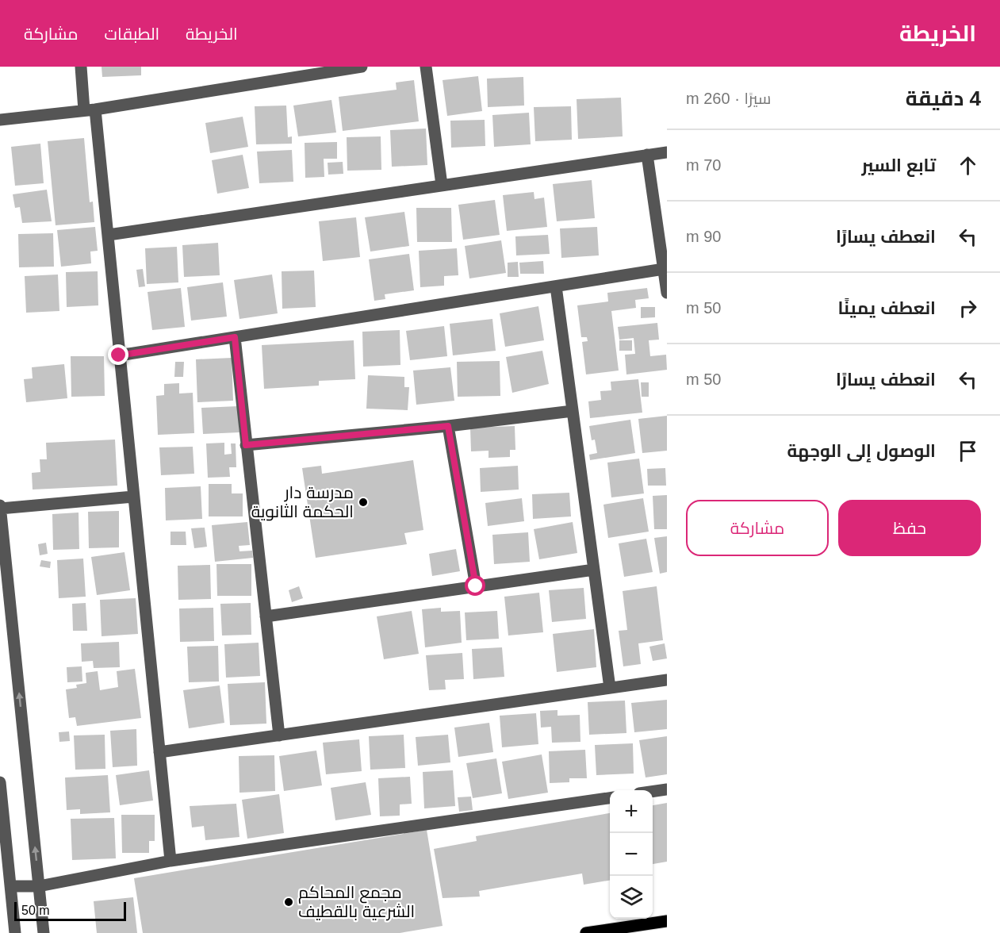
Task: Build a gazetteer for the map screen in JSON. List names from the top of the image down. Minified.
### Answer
{"places":["مدرسة دار الحكمة الثانوية","مجمع المحاكم الشرعية بالقطيف"],"scale_bar":"50 m","page":{"header":"الخريطة","nav":["الخريطة","الطبقات","مشاركة"],"heading":["4 دقيقة","سيرًا · 260 m"],"list":[["تابع السير","70 m"],["انعطف يسارًا","90 m"],["انعطف يمينًا","50 m"],["انعطف يسارًا","50 m"],"الوصول إلى الوجهة"],"buttons":["حفظ","مشاركة"],"map_buttons":["+","−"],"scale":"50 m"}}
